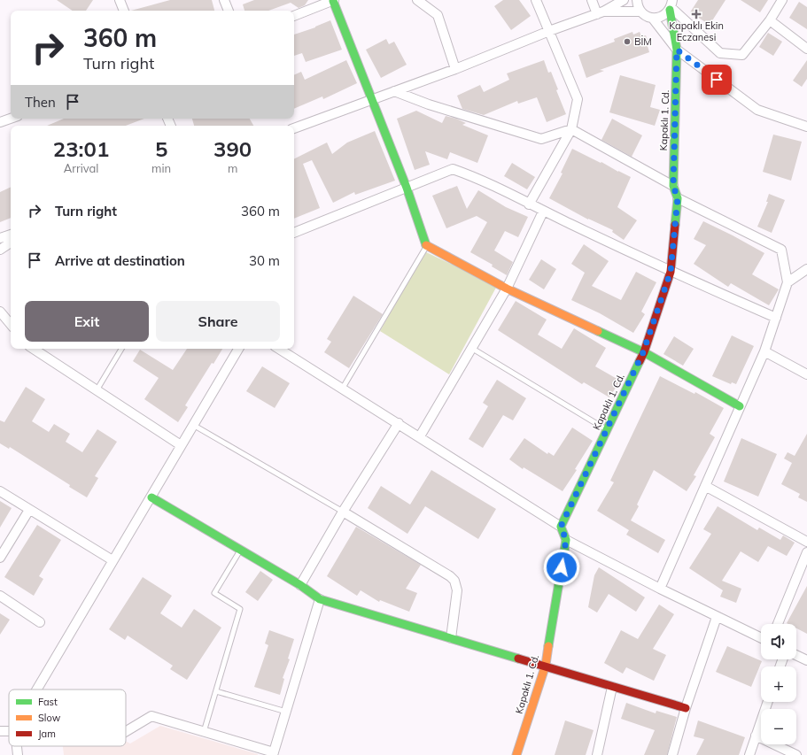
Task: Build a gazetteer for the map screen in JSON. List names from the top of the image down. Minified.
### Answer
{"streets":{"street":["Kapaklı 1. Cd."]},"places":{"health":["Kapaklı Ekin Eczanesi"],"other":["BİM"]},"legend":["Fast","Slow","Jam"],"page":{"turn":["360 m","Turn right"],"then":"Then","eta":["23:01","Arrival","5","min","390","m"],"list":[{"name":"Turn right","value":"360 m"},{"name":"Arrive at destination","value":"30 m"}],"buttons":["Exit","Share"],"map_buttons":["+","−"]}}
